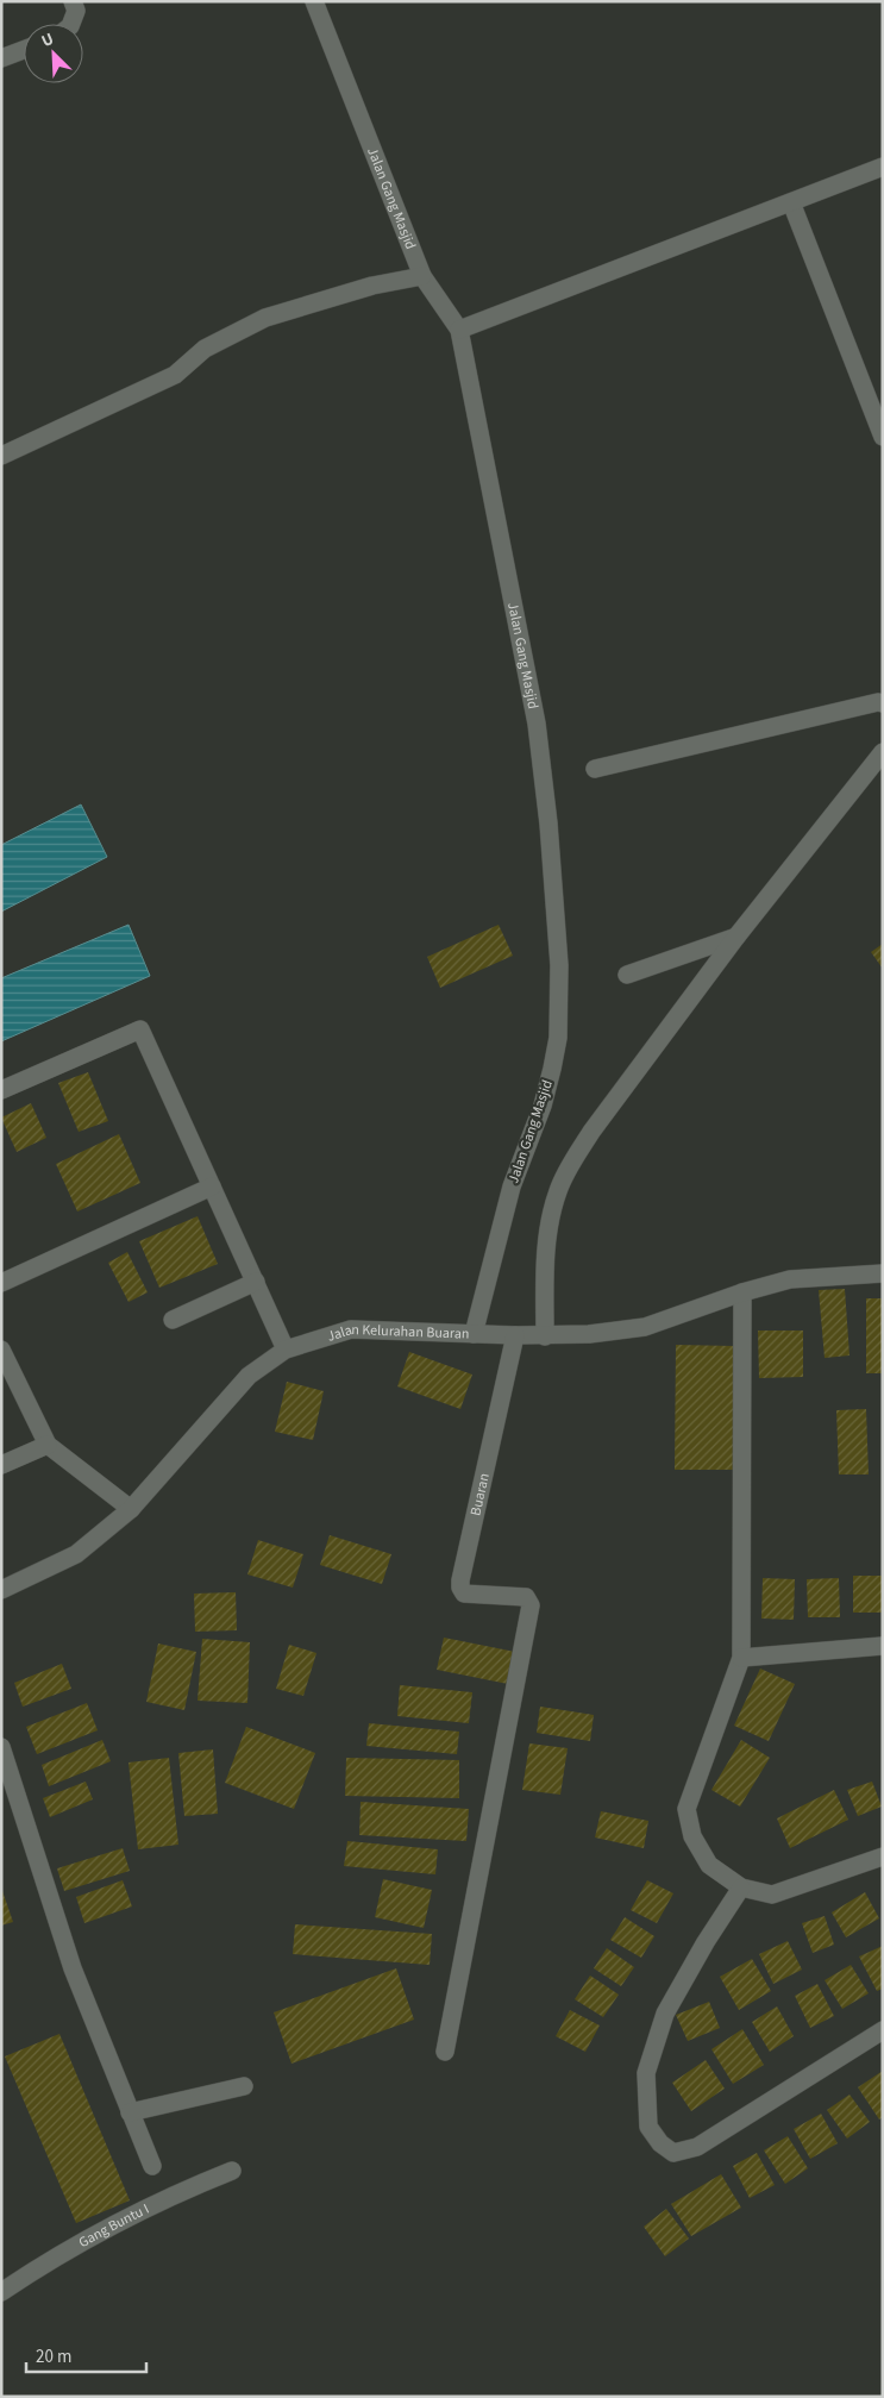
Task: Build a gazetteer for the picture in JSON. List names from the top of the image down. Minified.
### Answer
{"streets":{"street":["Jalan Gang Masjid","Jalan Kelurahan Buaran","Buaran","Gang Buntu I"]},"crossings":[["Jalan Gang Masjid","Jalan Kelurahan Buaran"],["Jalan Kelurahan Buaran","Buaran"]],"scale_bar":"20 m","north":"top left"}
